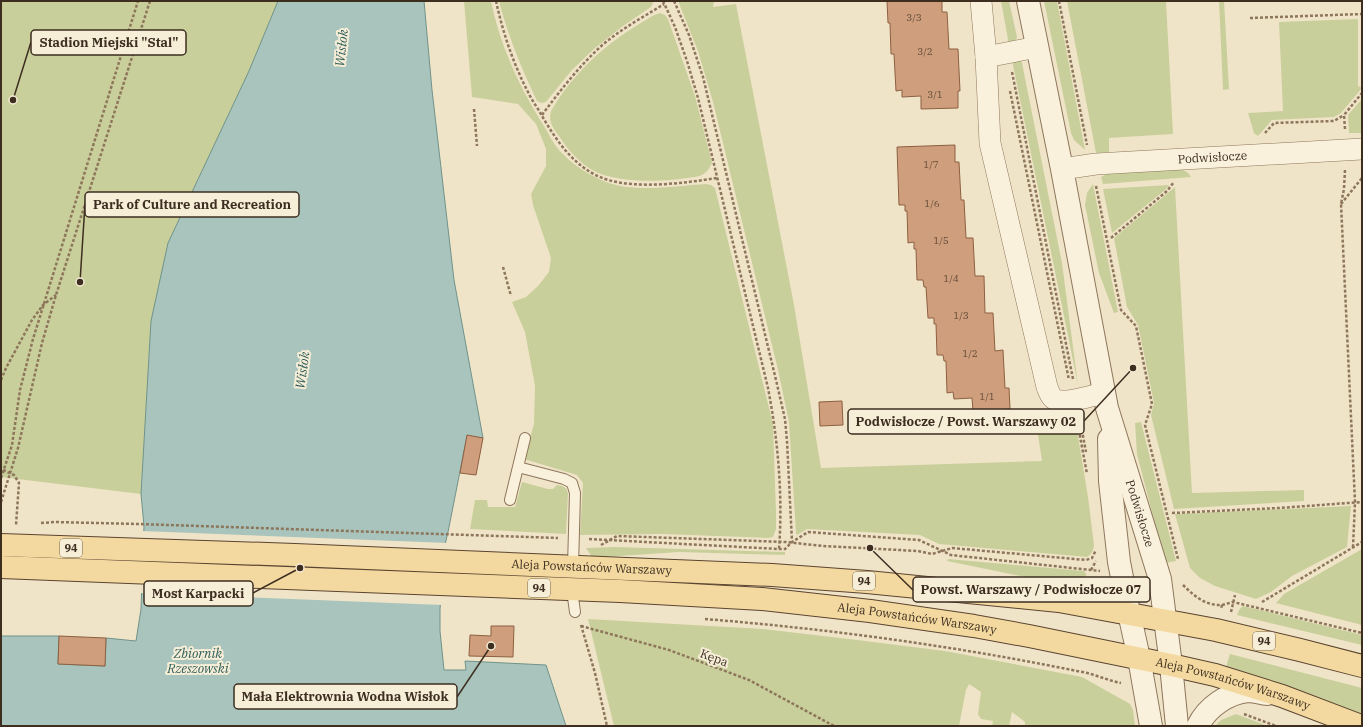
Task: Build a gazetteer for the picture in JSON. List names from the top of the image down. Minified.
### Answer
{"streets":{"main road":["94","Aleja Powstańców Warszawy"],"street":["Podwisłocze"],"path":["Kępa"]},"crossings":[["Podwisłocze","Aleja Powstańców Warszawy"]],"water":["Wisłok","Zbiornik Rzeszowski"],"places":["Stadion Miejski \"Stal\"","Park of Culture and Recreation","Podwisłocze / Powst. Warszawy 02","Powst. Warszawy / Podwisłocze 07","Most Karpacki","Mała Elektrownia Wodna Wisłok"],"house_numbers":["3/3","3/2","3/1","1/7","1/6","1/5","1/4","1/3","1/2","1/1"]}
